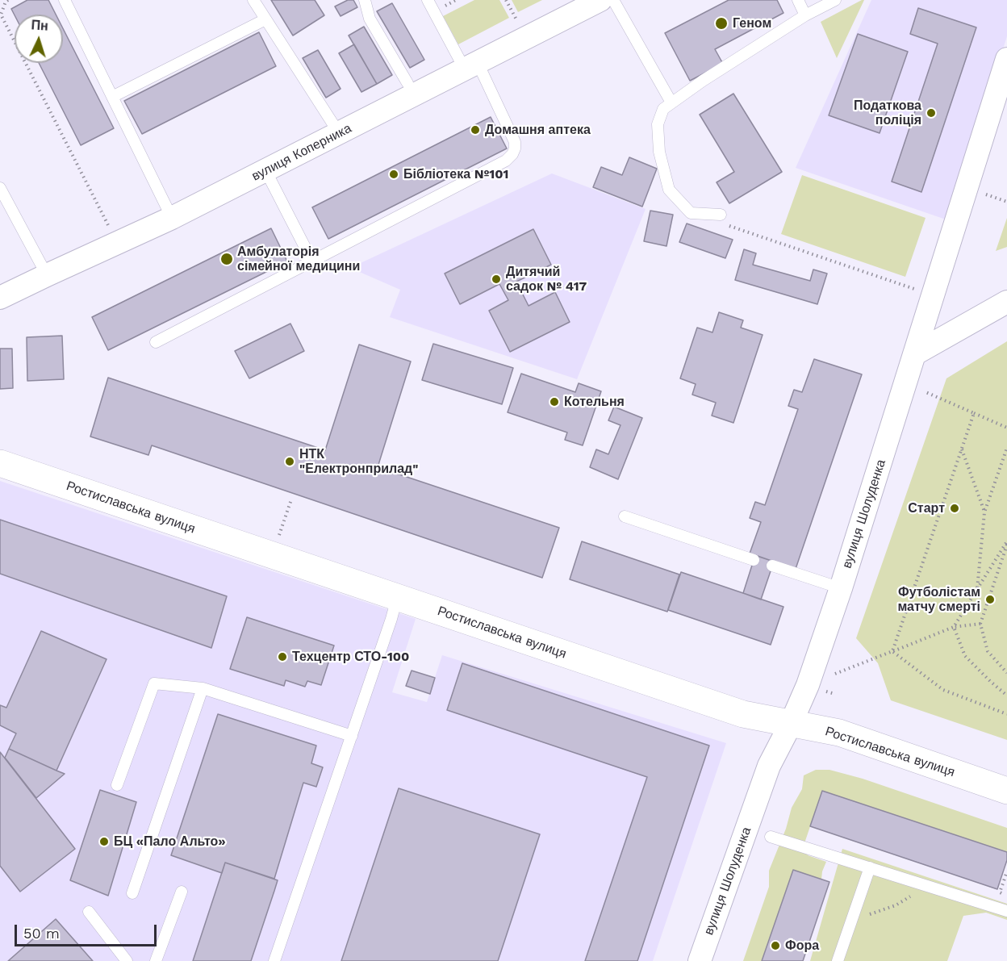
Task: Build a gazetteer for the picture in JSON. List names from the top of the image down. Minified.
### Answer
{"streets":{"street":["вулиця Коперника","Ростиславська вулиця","вулиця Шолуденка"]},"crossings":[["Ростиславська вулиця","вулиця Шолуденка"]],"places":["Геном","Податкова поліція","Домашня аптека","Бібліотека №101","Амбулаторія сімейної медицини","Дитячий садок № 417","Котельня","НТК \"Електронприлад\"","Старт","Футболістам матчу смерті","Техцентр СТО-100","БЦ «Пало Альто»","Фора"],"scale_bar":"50 m","north":"top"}
